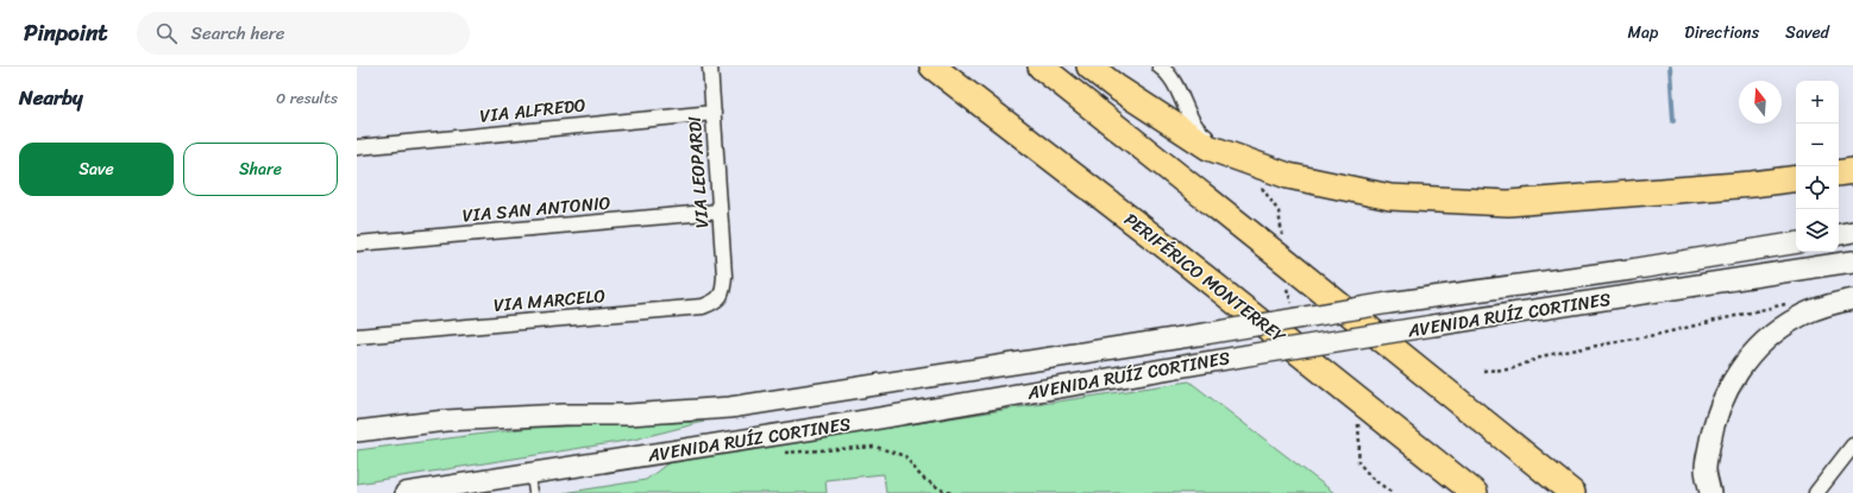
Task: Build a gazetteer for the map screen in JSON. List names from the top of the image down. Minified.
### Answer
{"streets":{"highway":["PERIFÉRICO MONTERREY"],"main road":["AVENIDA RUÍZ CORTINES"],"street":["VIA ALFREDO","VIA LEOPARDI","VIA SAN ANTONIO","VIA MARCELO"]},"crossings":[["VIA ALFREDO","VIA LEOPARDI"],["VIA LEOPARDI","VIA SAN ANTONIO"],["VIA LEOPARDI","VIA MARCELO"]],"north":"top","page":{"header":"Pinpoint","search":"Search here","nav":["Map","Directions","Saved"],"heading":["Nearby","0 results"],"map_buttons":["+","−"],"buttons":["Save","Share"]}}
